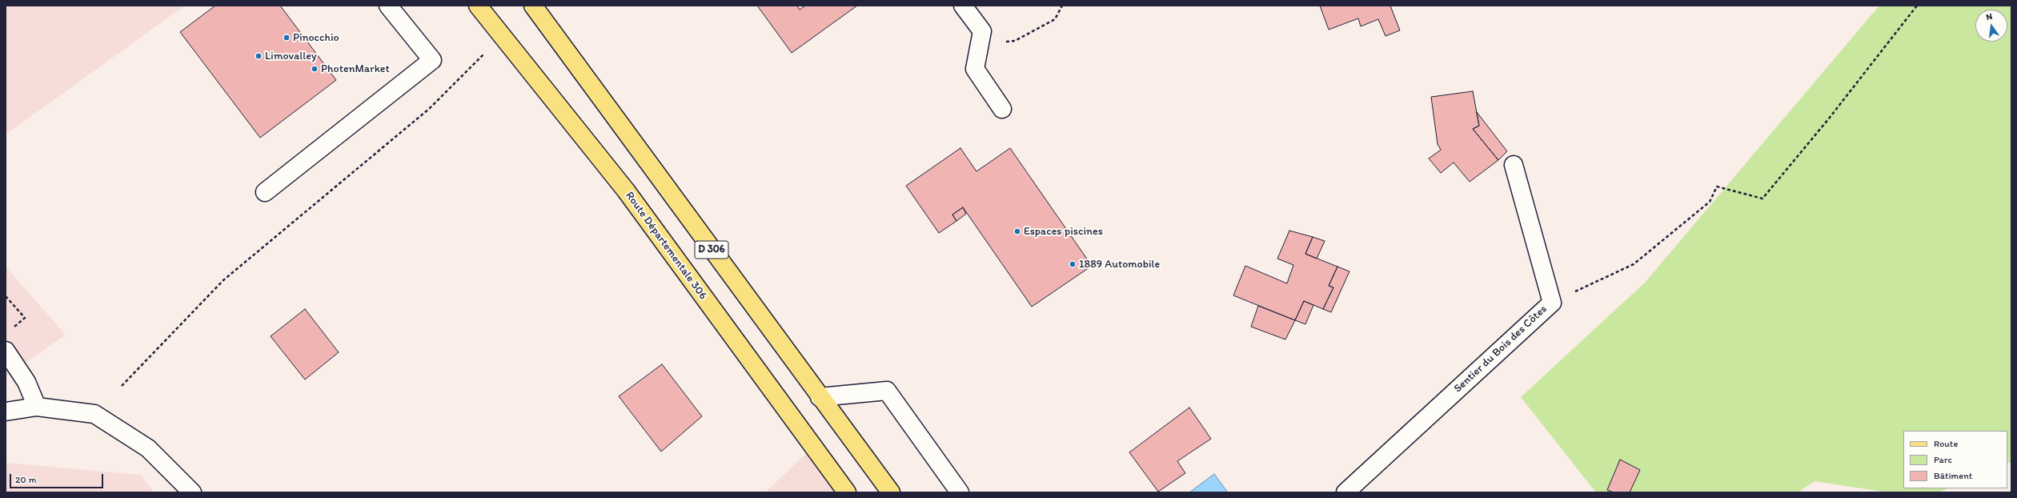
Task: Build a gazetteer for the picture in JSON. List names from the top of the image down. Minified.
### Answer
{"streets":{"main road":["Route Départementale 306","D 306"],"street":["Sentier du Bois des Côtes"]},"places":["Pinocchio","Limovalley","PhotenMarket","Espaces piscines","1889 Automobile"],"legend":["Route","Parc","Bâtiment"],"scale_bar":"20 m","north":"top"}
